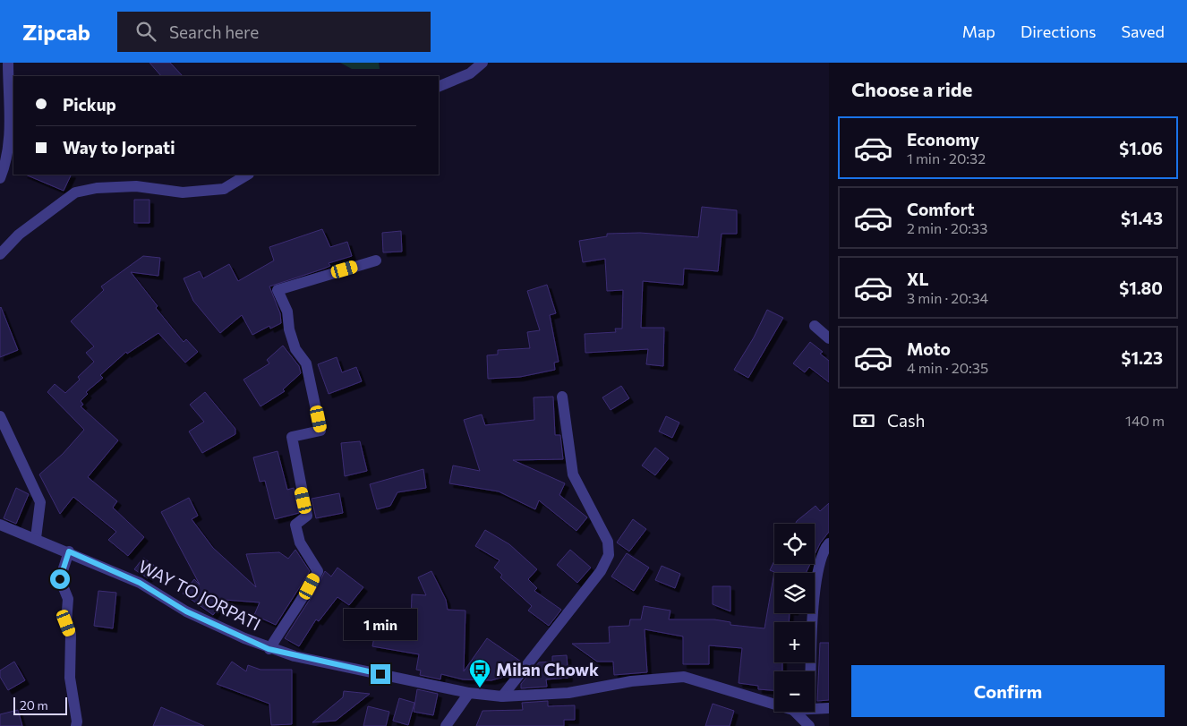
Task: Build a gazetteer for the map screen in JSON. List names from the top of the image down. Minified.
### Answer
{"streets":{"street":["WAY TO JORPATI"]},"places":{"bus stop":["Milan Chowk"]},"scale_bar":"20 m","page":{"header":"Zipcab","search":"Search here","nav":["Map","Directions","Saved"],"heading":"Choose a ride","banner":["Pickup","Way to Jorpati"],"list":[{"name":"Economy","note":"1 min · 20:32","value":"$1.06"},{"name":"Comfort","note":"2 min · 20:33","value":"$1.43"},{"name":"XL","note":"3 min · 20:34","value":"$1.80"},{"name":"Moto","note":"4 min · 20:35","value":"$1.23"}],"pay":["Cash","140 m"],"map_buttons":["+","−"],"bubble":"1 min","buttons":"Confirm","scale":"20 m"}}
